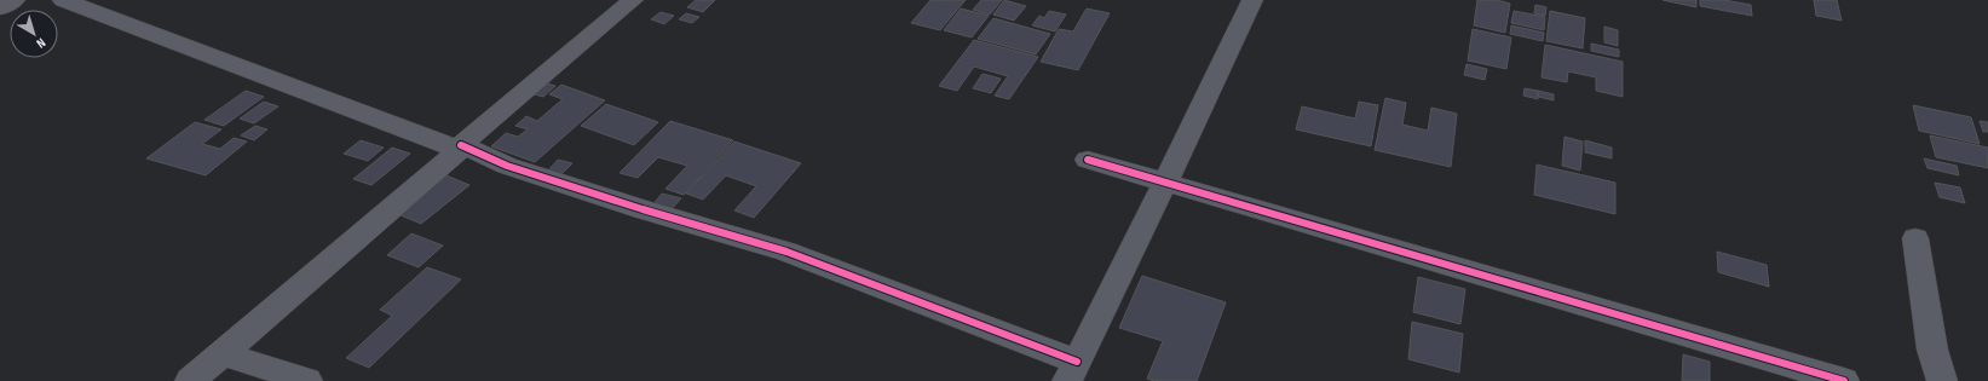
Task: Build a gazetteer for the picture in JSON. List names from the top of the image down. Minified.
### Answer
{"north":"bottom right"}
